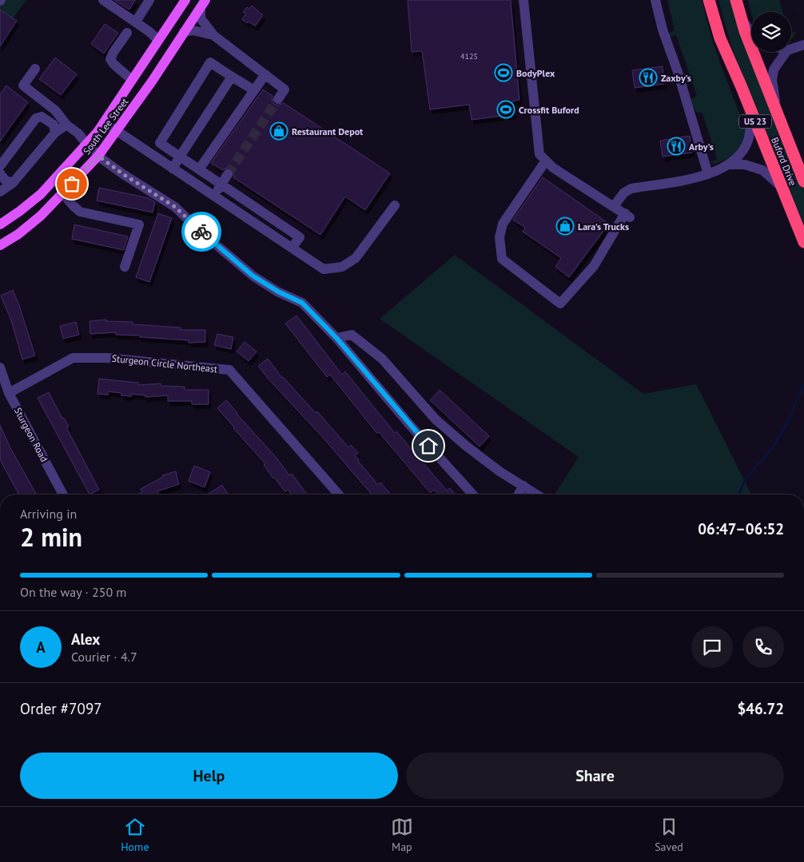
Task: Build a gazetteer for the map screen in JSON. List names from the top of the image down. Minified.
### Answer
{"streets":{"highway":["US 23","Buford Drive"],"main road":["South Lee Street"],"street":["Sturgeon Circle Northeast","Sturgeon Road"]},"crossings":[["Sturgeon Circle Northeast","Sturgeon Road"]],"places":{"sports":["BodyPlex","Crossfit Buford"],"restaurant":["Zaxby's","Arby's"],"shop":["Restaurant Depot","Lara's Trucks"]},"house_numbers":["4125"],"page":{"heading":["2 min","Arriving in","06:47–06:52"],"panel":["Alex","Courier · 4.7","Order #7097","$46.72"],"bar":"On the way · 250 m","round":"A","buttons":["Help","Share"],"tabs":["Home","Map","Saved"]}}
